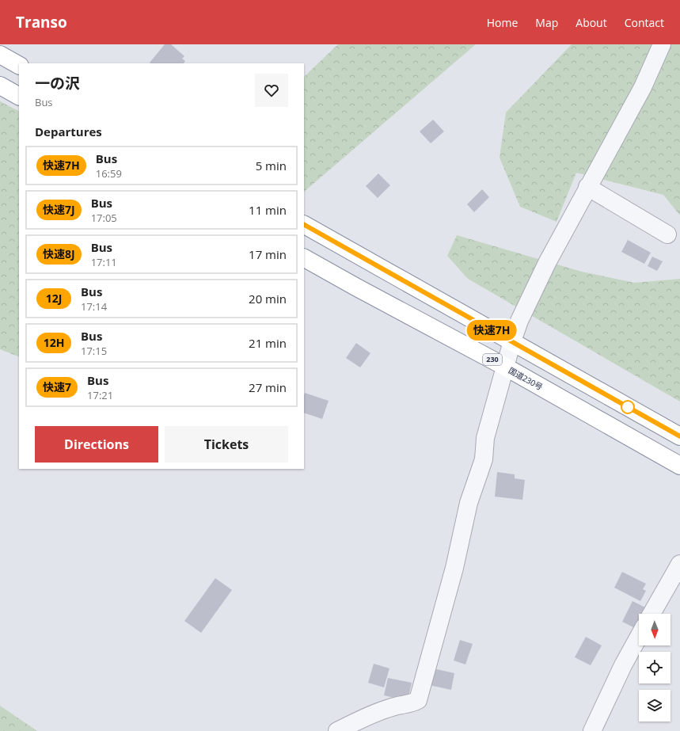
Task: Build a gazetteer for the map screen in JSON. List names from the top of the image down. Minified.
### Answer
{"streets":{"highway":["230","国道230号"]},"lines":["bus line 快速7H"],"north":"bottom","page":{"header":"Transo","nav":["Home","Map","About","Contact"],"on_map":"快速7H","heading":[["一の沢","Bus"],"Departures"],"list":[{"mark":"快速7H","name":"Bus","note":"16:59","value":"5 min"},{"mark":"快速7J","name":"Bus","note":"17:05","value":"11 min"},{"mark":"快速8J","name":"Bus","note":"17:11","value":"17 min"},{"mark":"12J","name":"Bus","note":"17:14","value":"20 min"},{"mark":"12H","name":"Bus","note":"17:15","value":"21 min"},{"mark":"快速7","name":"Bus","note":"17:21","value":"27 min"}],"buttons":["Directions","Tickets"]}}
